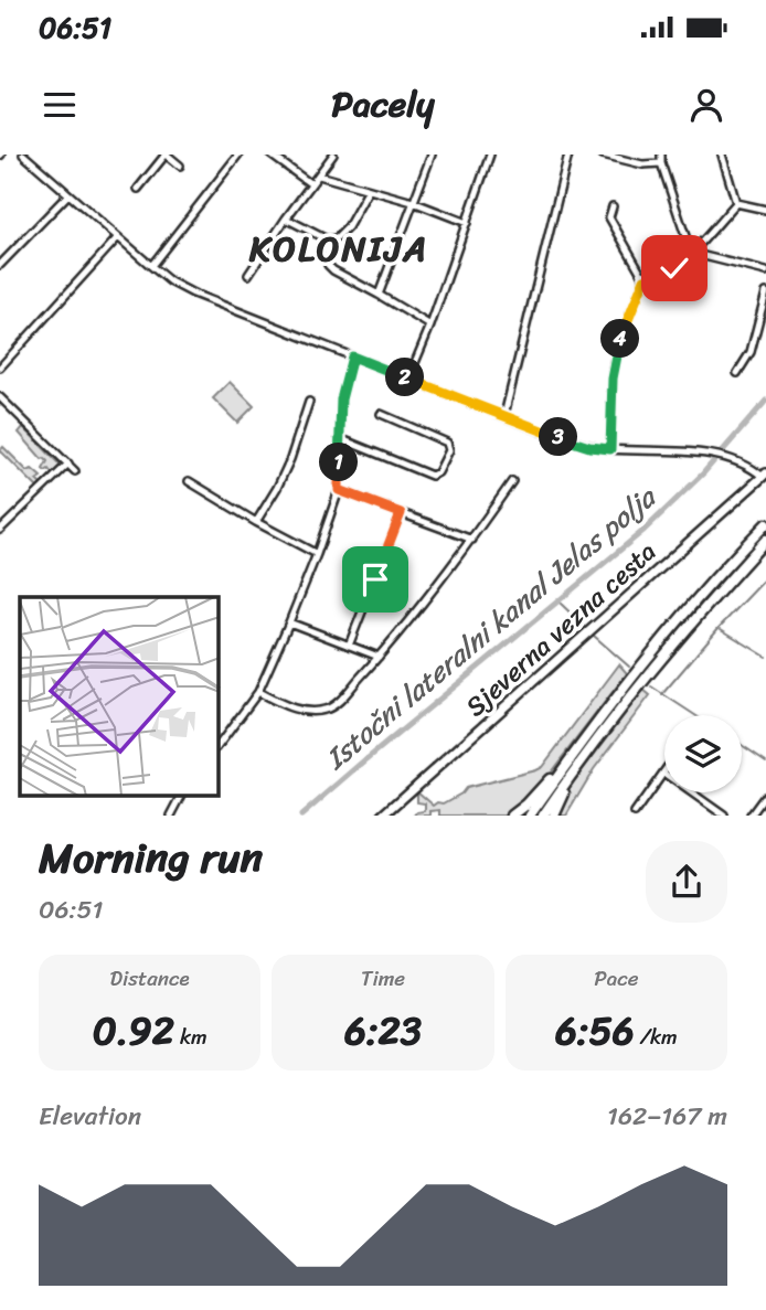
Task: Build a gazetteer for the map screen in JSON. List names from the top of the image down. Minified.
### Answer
{"streets":{"main road":["Sjeverna vezna cesta"]},"districts":["KOLONIJA"],"water":["Istočni lateralni kanal Jelas polja"],"page":{"status":"06:51","header":"Pacely","pins":["4","2","3","1"],"heading":["Morning run","06:51"],"stats":[["Distance","0.92 km"],["Time","6:23"],["Pace","6:56 /km"]],"chart":["Elevation","162–167 m"]}}
